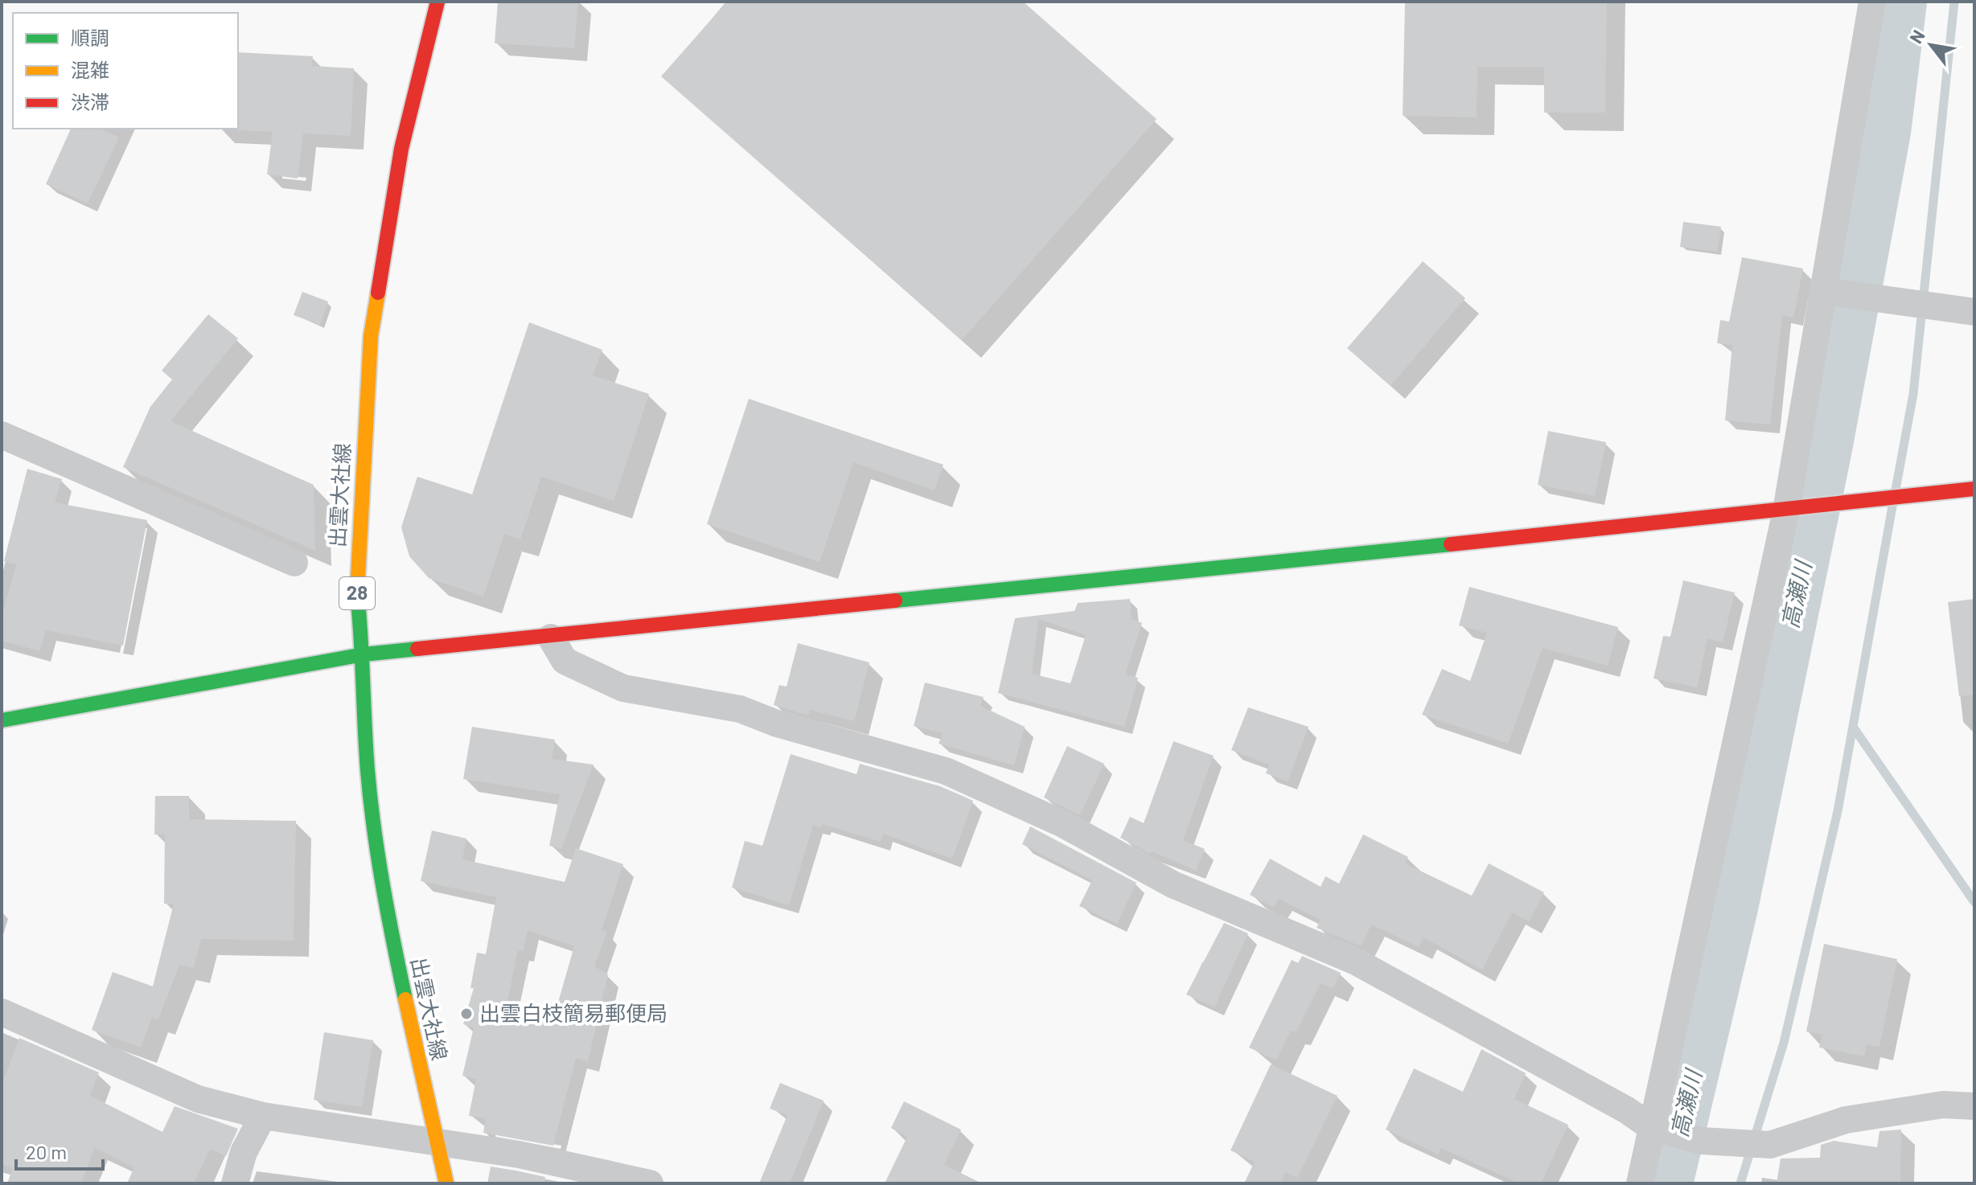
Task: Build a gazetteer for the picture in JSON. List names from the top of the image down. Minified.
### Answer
{"streets":{"street":["出雲大社線","28"]},"water":["高瀬川"],"places":["出雲白枝簡易郵便局"],"legend":["順調","混雑","渋滞"],"scale_bar":"20 m","north":"top left"}
